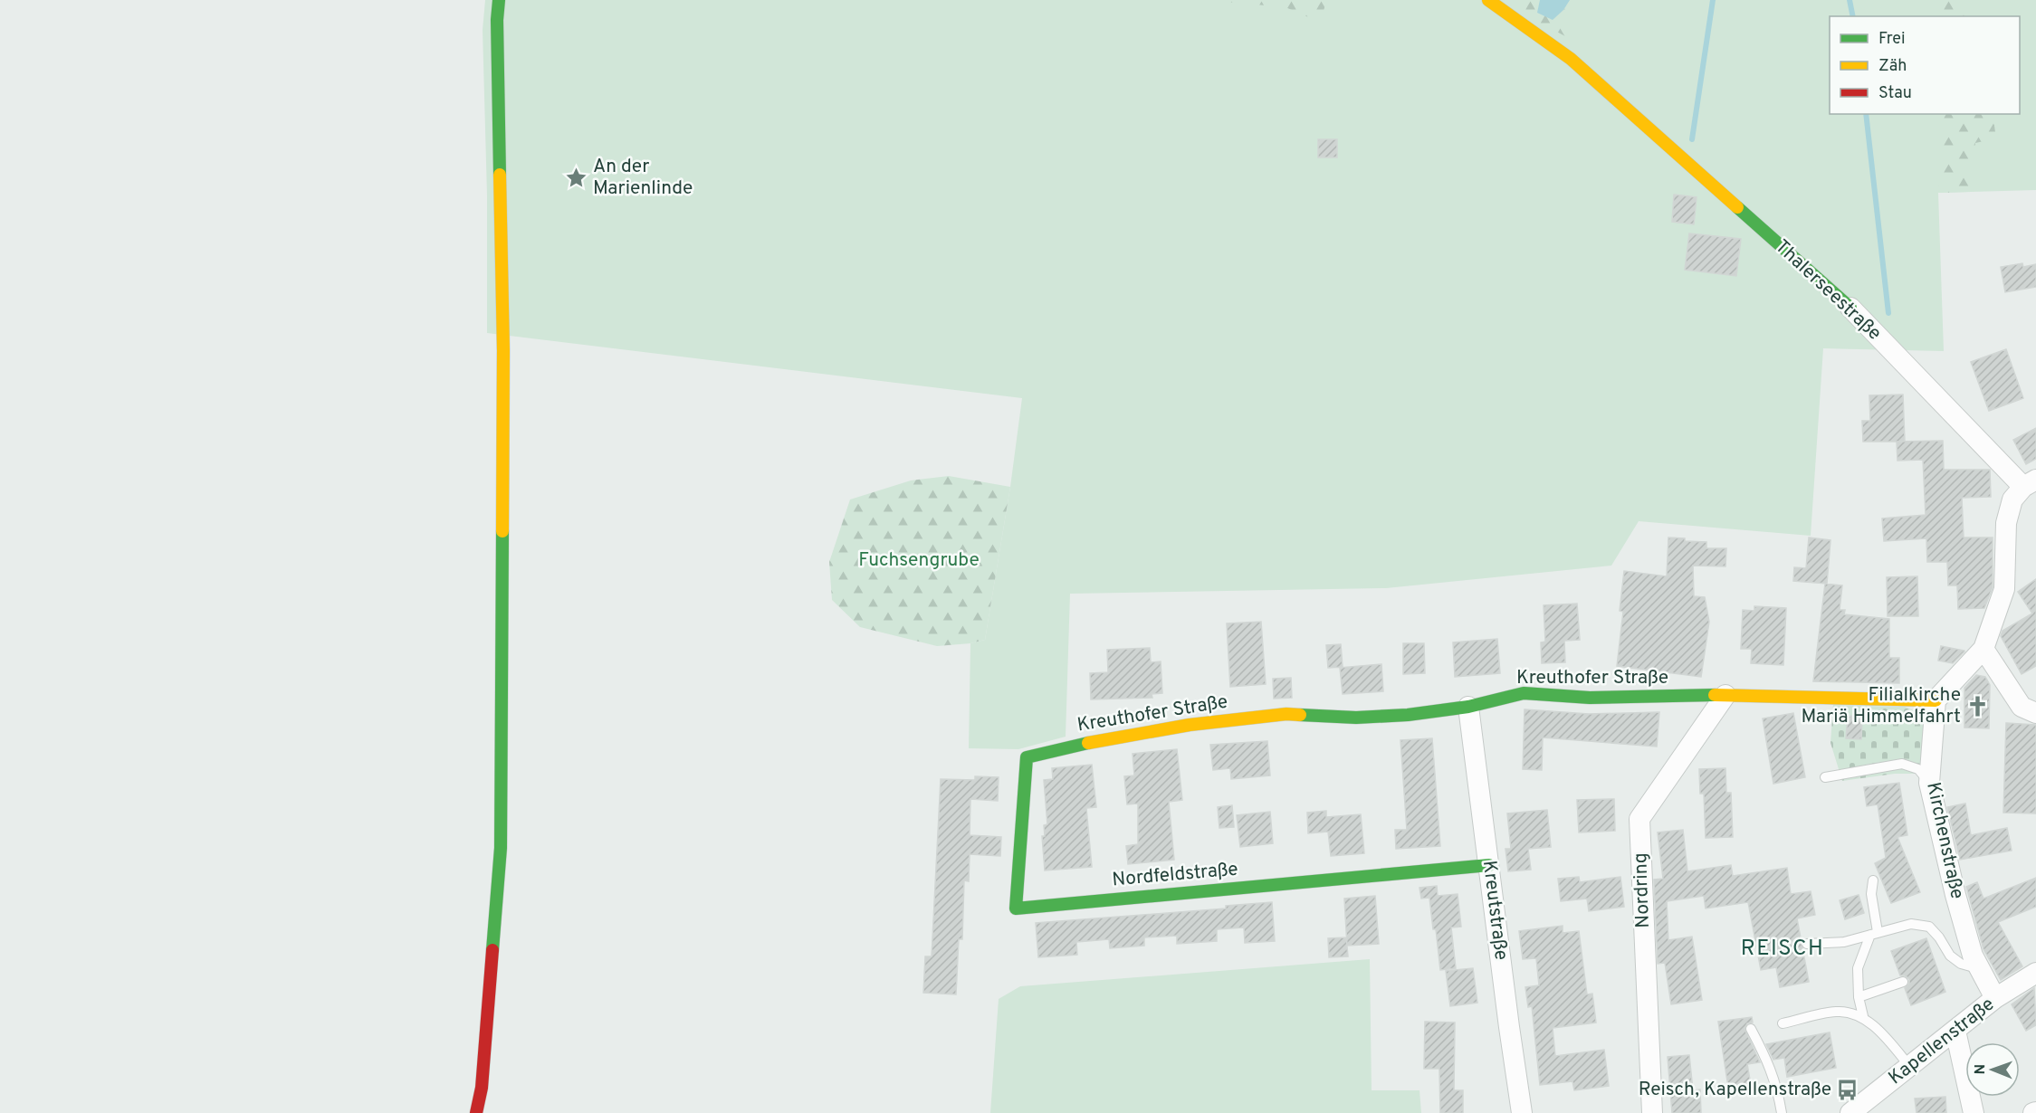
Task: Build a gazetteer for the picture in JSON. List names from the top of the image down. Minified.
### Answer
{"streets":{"street":["Thalerseestraße","Kreuthofer Straße","Kirchenstraße","Nordfeldstraße","Nordring","Kreutstraße","Kapellenstraße"]},"crossings":[["Kreuthofer Straße","Kirchenstraße"],["Kreuthofer Straße","Nordfeldstraße"],["Kreuthofer Straße","Nordring"],["Kreuthofer Straße","Kreutstraße"],["Kirchenstraße","Kapellenstraße"],["Nordfeldstraße","Kreutstraße"]],"districts":["REISCH"],"parks":["Fuchsengrube"],"places":{"place":["An der Marienlinde"],"church":["Filialkirche Mariä Himmelfahrt"],"bus stop":["Reisch, Kapellenstraße"]},"legend":["Frei","Zäh","Stau"],"north":"left"}
